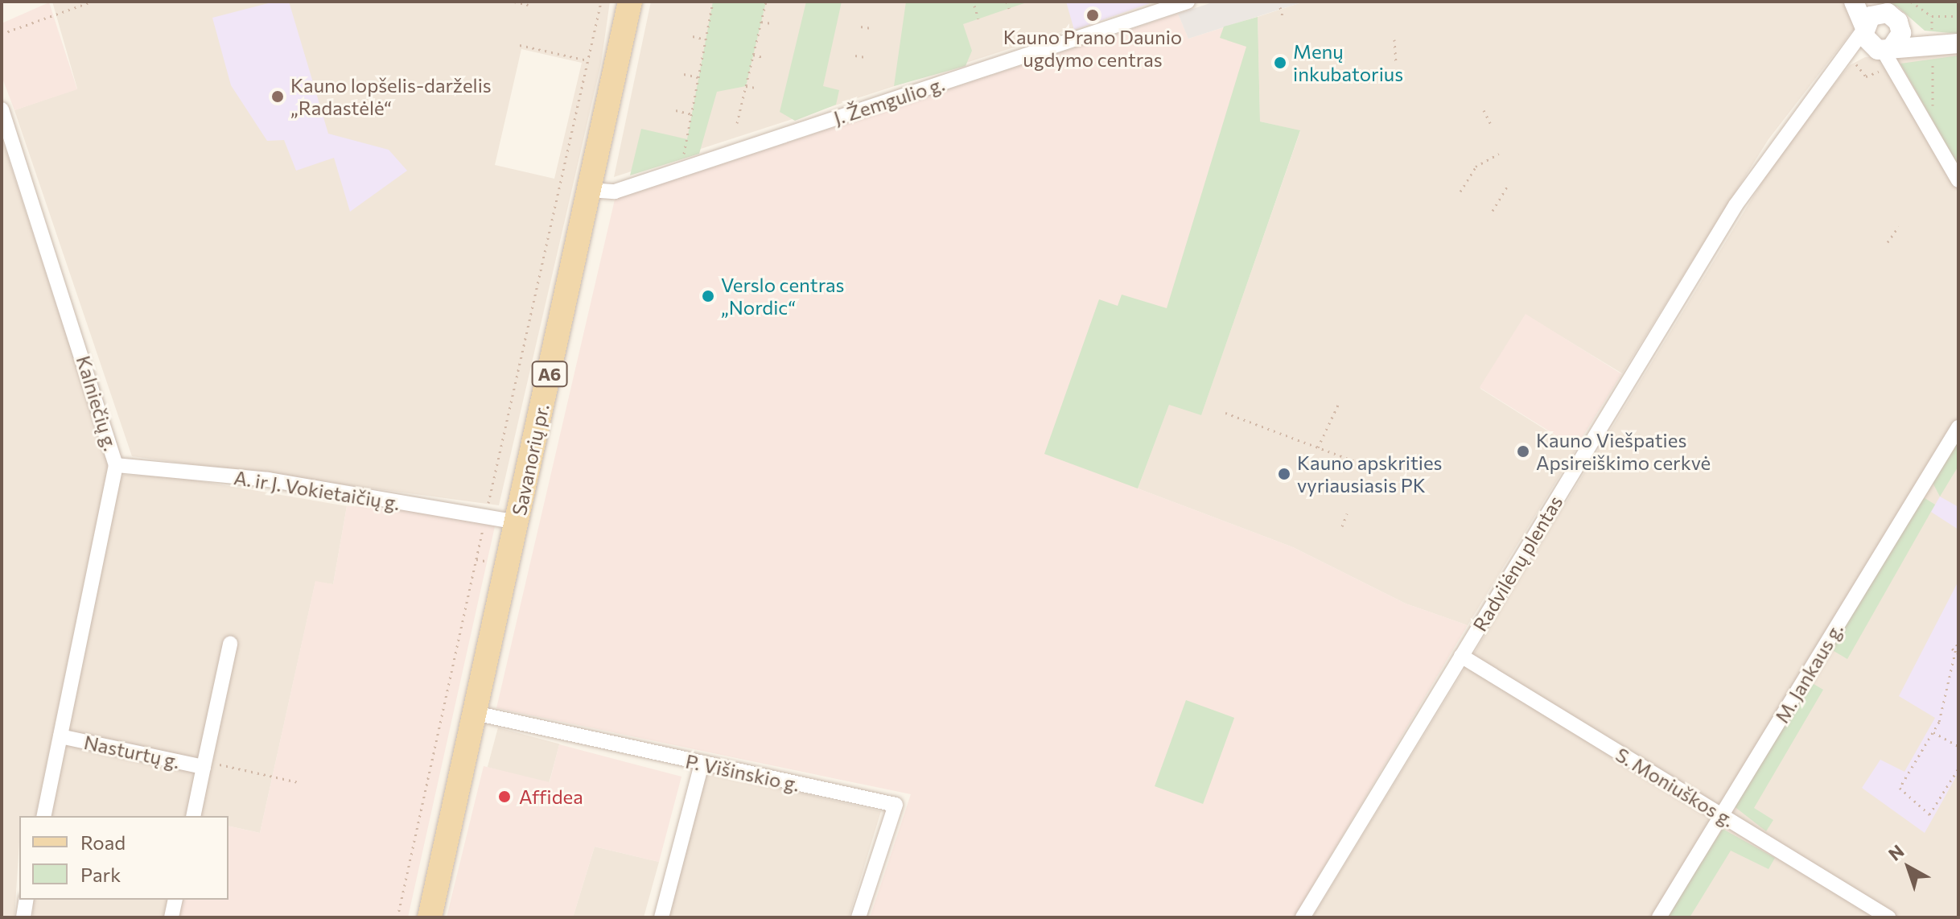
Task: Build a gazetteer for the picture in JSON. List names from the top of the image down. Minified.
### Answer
{"streets":{"main road":["A6","Savanorių pr."],"street":["J. Žemgulio g.","Kalniečių g.","A. ir J. Vokietaičių g.","Radvilėnų plentas","M. Jankaus g.","Nasturtų g.","P. Višinskio g.","S. Moniuškos g."]},"crossings":[["J. Žemgulio g.","Savanorių pr."],["Kalniečių g.","A. ir J. Vokietaičių g."],["Kalniečių g.","Nasturtų g."],["Savanorių pr.","A. ir J. Vokietaičių g."],["Savanorių pr.","P. Višinskio g."],["Radvilėnų plentas","S. Moniuškos g."],["M. Jankaus g.","S. Moniuškos g."]],"places":["Kauno Prano Daunio ugdymo centras","Menų inkubatorius","Kauno lopšelis-darželis „Radastėlė“","Verslo centras „Nordic“","Kauno Viešpaties Apsireiškimo cerkvė","Kauno apskrities vyriausiasis PK","Affidea"],"legend":["Road","Park"],"north":"top left"}
